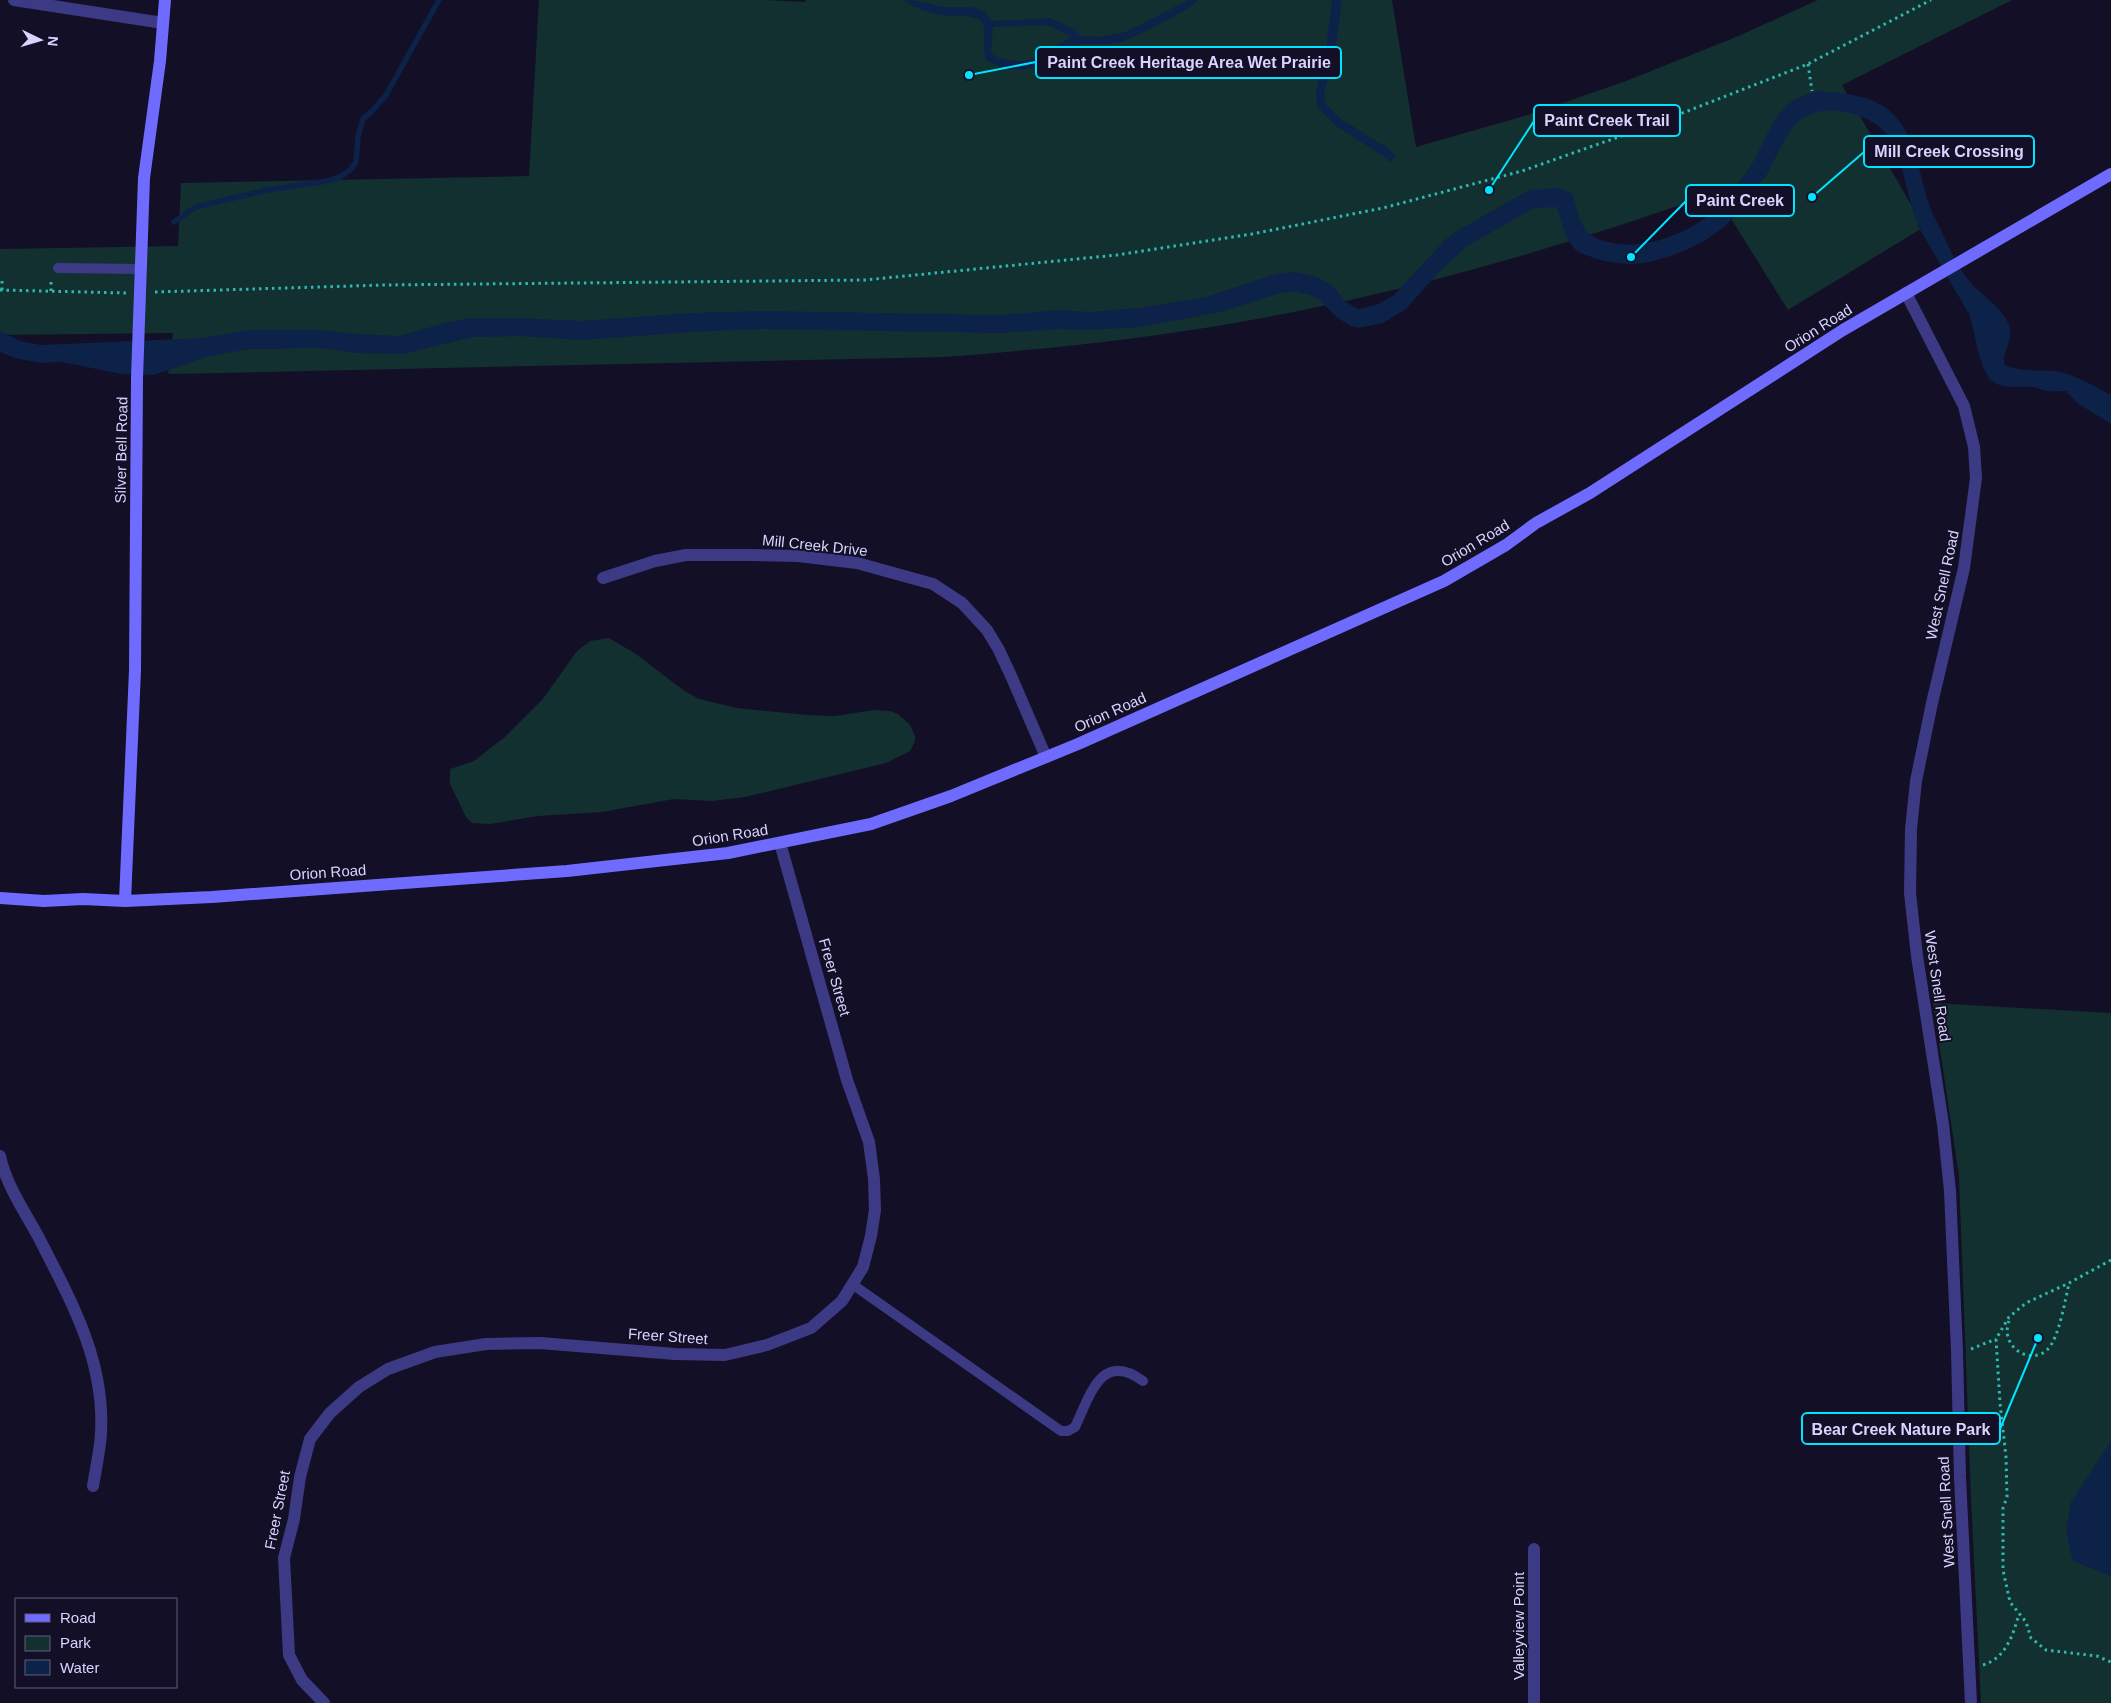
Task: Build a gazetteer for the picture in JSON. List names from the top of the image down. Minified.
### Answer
{"streets":{"street":["Orion Road","Silver Bell Road","Mill Creek Drive","West Snell Road","Freer Street","Valleyview Point"]},"crossings":[["Orion Road","Silver Bell Road"],["Orion Road","Mill Creek Drive"],["Orion Road","West Snell Road"],["Orion Road","Freer Street"]],"places":["Paint Creek Heritage Area Wet Prairie","Paint Creek Trail","Mill Creek Crossing","Paint Creek","Bear Creek Nature Park"],"legend":["Road","Park","Water"],"north":"right"}
